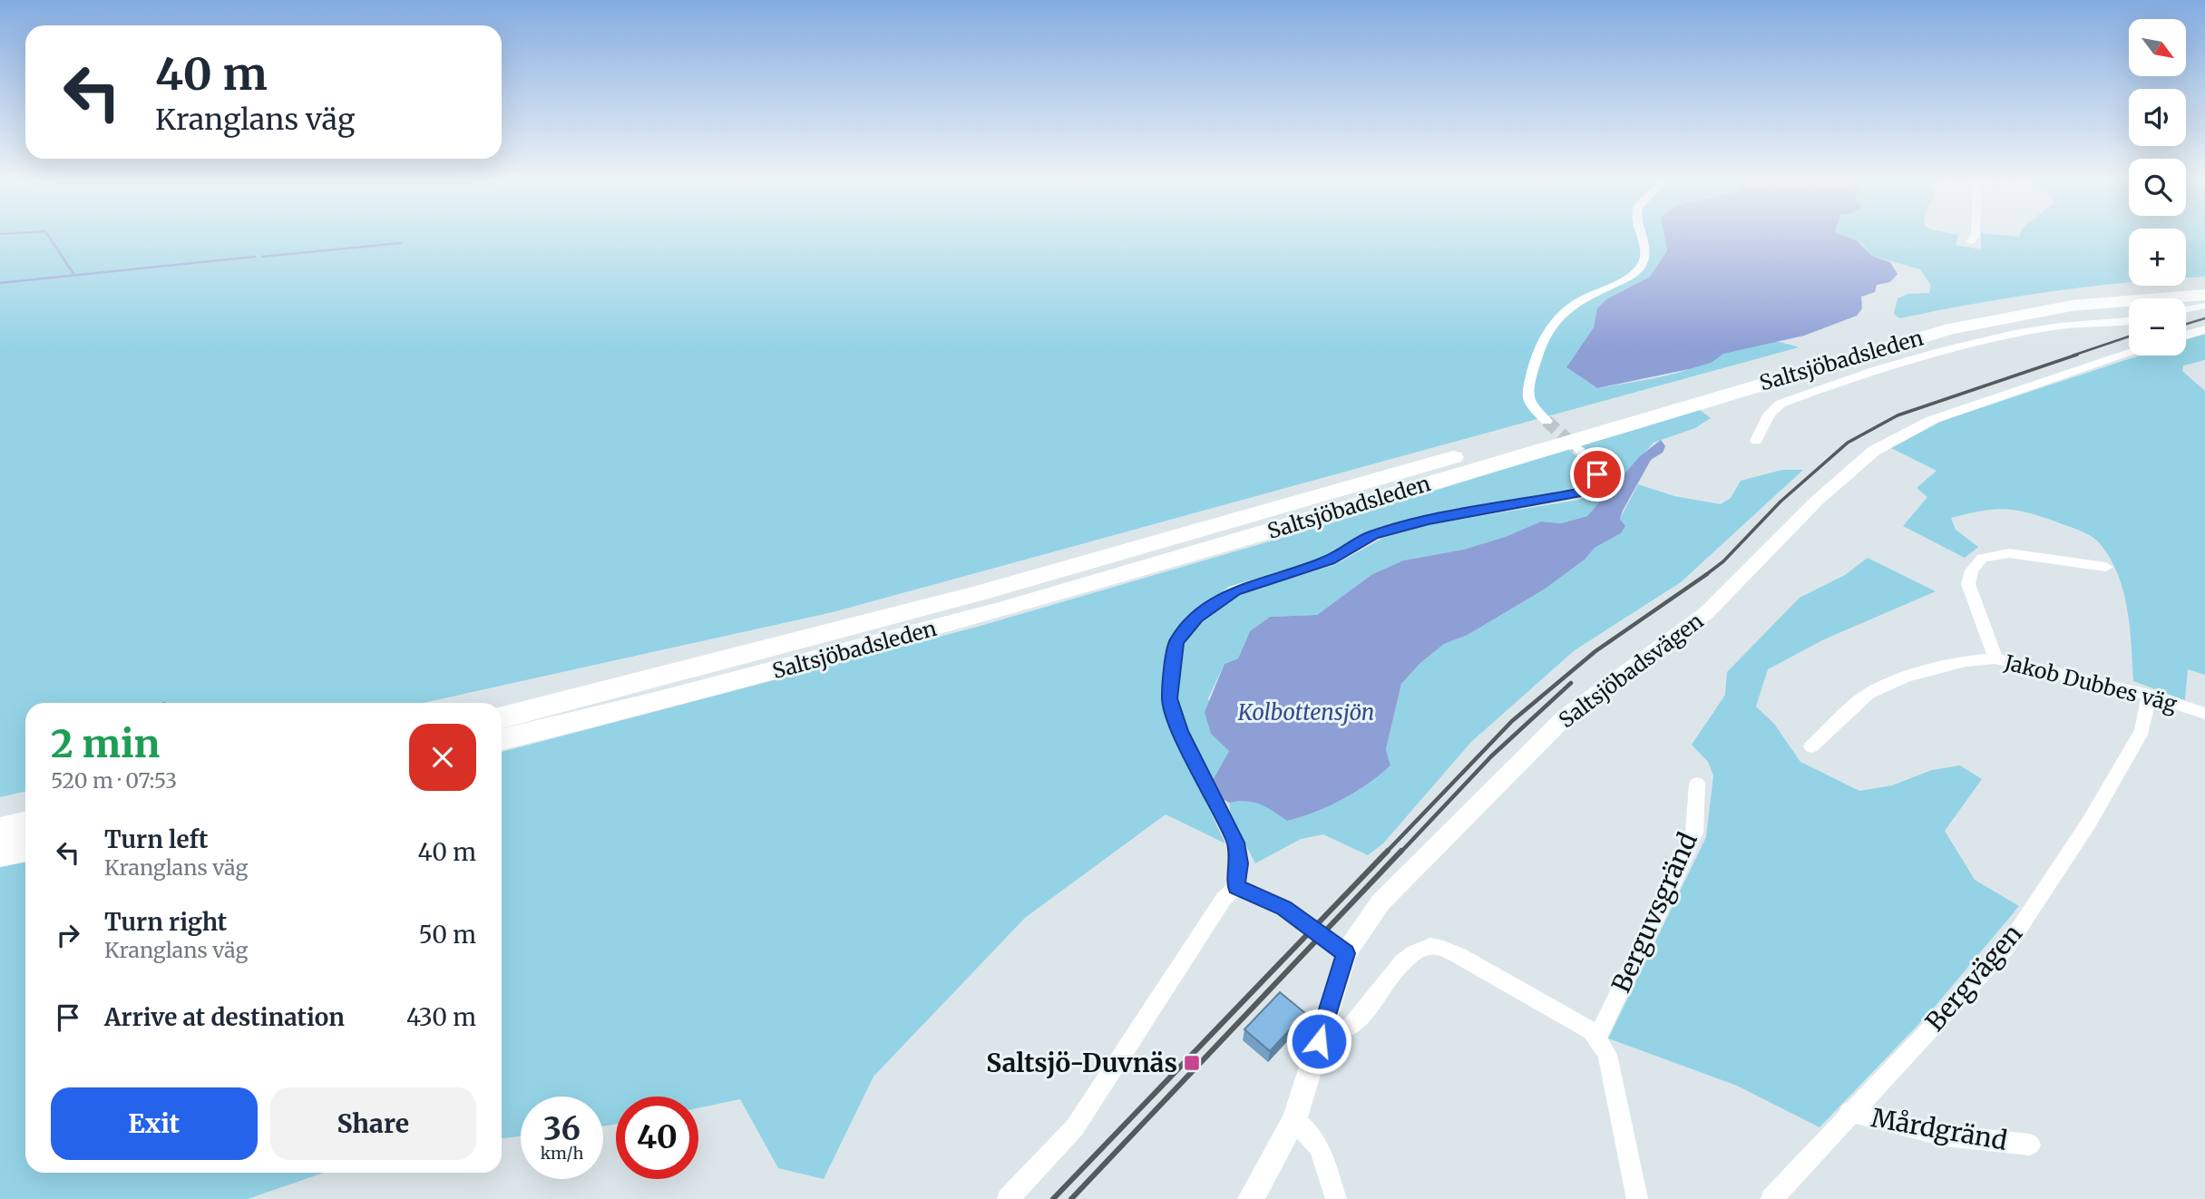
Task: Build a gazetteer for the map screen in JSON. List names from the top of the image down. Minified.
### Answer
{"streets":{"highway":["Saltsjöbadsleden"],"street":["Saltsjöbadsvägen","Jakob Dubbes väg","Berguvsgränd","Bergvägen","Mårdgränd"]},"crossings":[["Jakob Dubbes väg","Bergvägen"],["Bergvägen","Mårdgränd"]],"water":["Kolbottensjön"],"places":{"transit":["Saltsjö-Duvnäs"]},"north":"bottom right","page":{"map_buttons":["+","−"],"turn":["40 m","Kranglans väg"],"heading":["2 min","520 m · 07:53"],"list":[{"name":"Turn left","note":"Kranglans väg","value":"40 m"},{"name":"Turn right","note":"Kranglans väg","value":"50 m"},{"name":"Arrive at destination","value":"430 m"}],"buttons":["Exit","Share"],"speed":"36 km/h","limit":"40"}}
